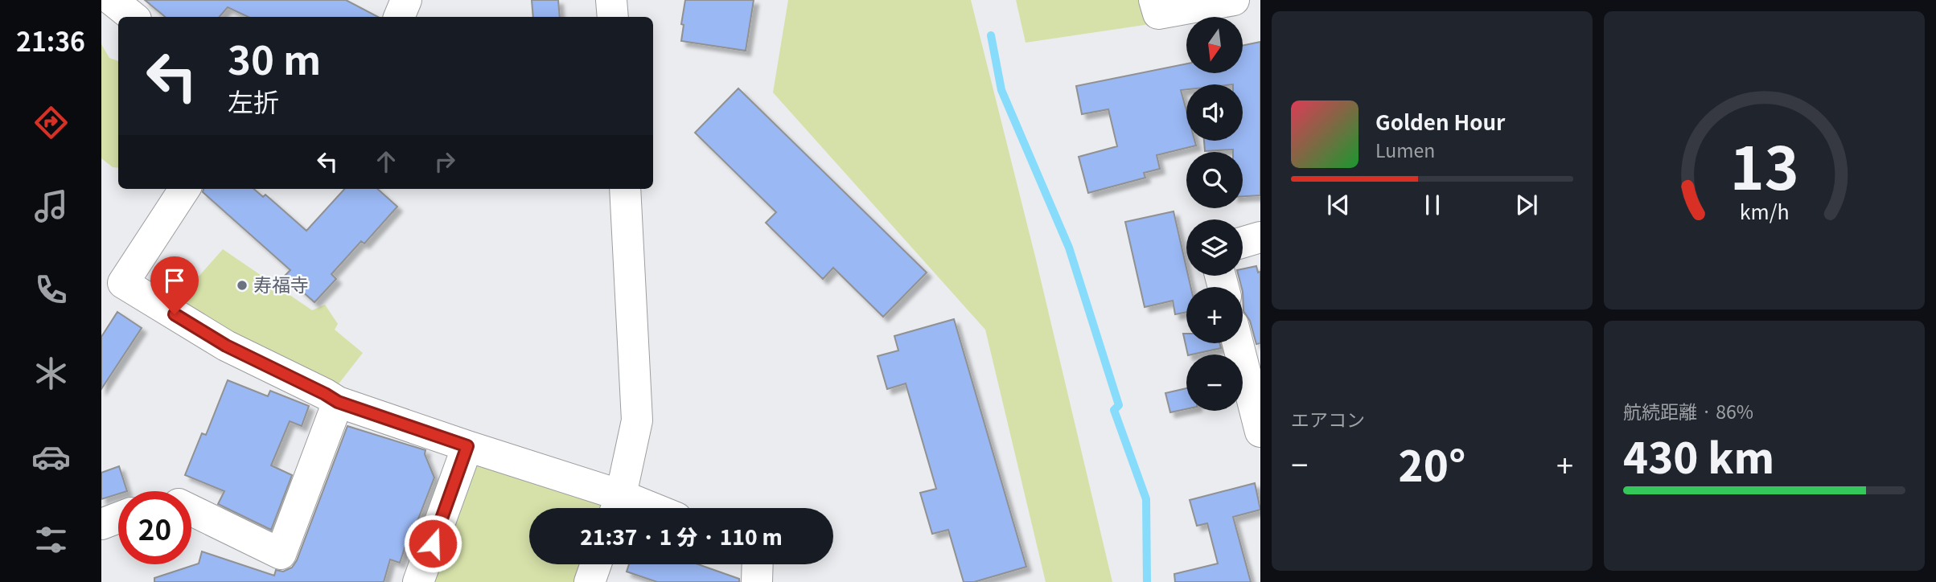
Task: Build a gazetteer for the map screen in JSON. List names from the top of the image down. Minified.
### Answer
{"places":["寿福寺"],"north":"bottom","page":{"tabs":"21:36","map_buttons":["+","−"],"turn":["30 m","左折"],"song":["Golden Hour","Lumen"],"tile":["エアコン",["航続距離 · 86%","430 km"]],"heat":["−","20°","+"],"limit":"20","trip":"21:37 · 1 分 · 110 m","gauge":["13","km/h"]}}
